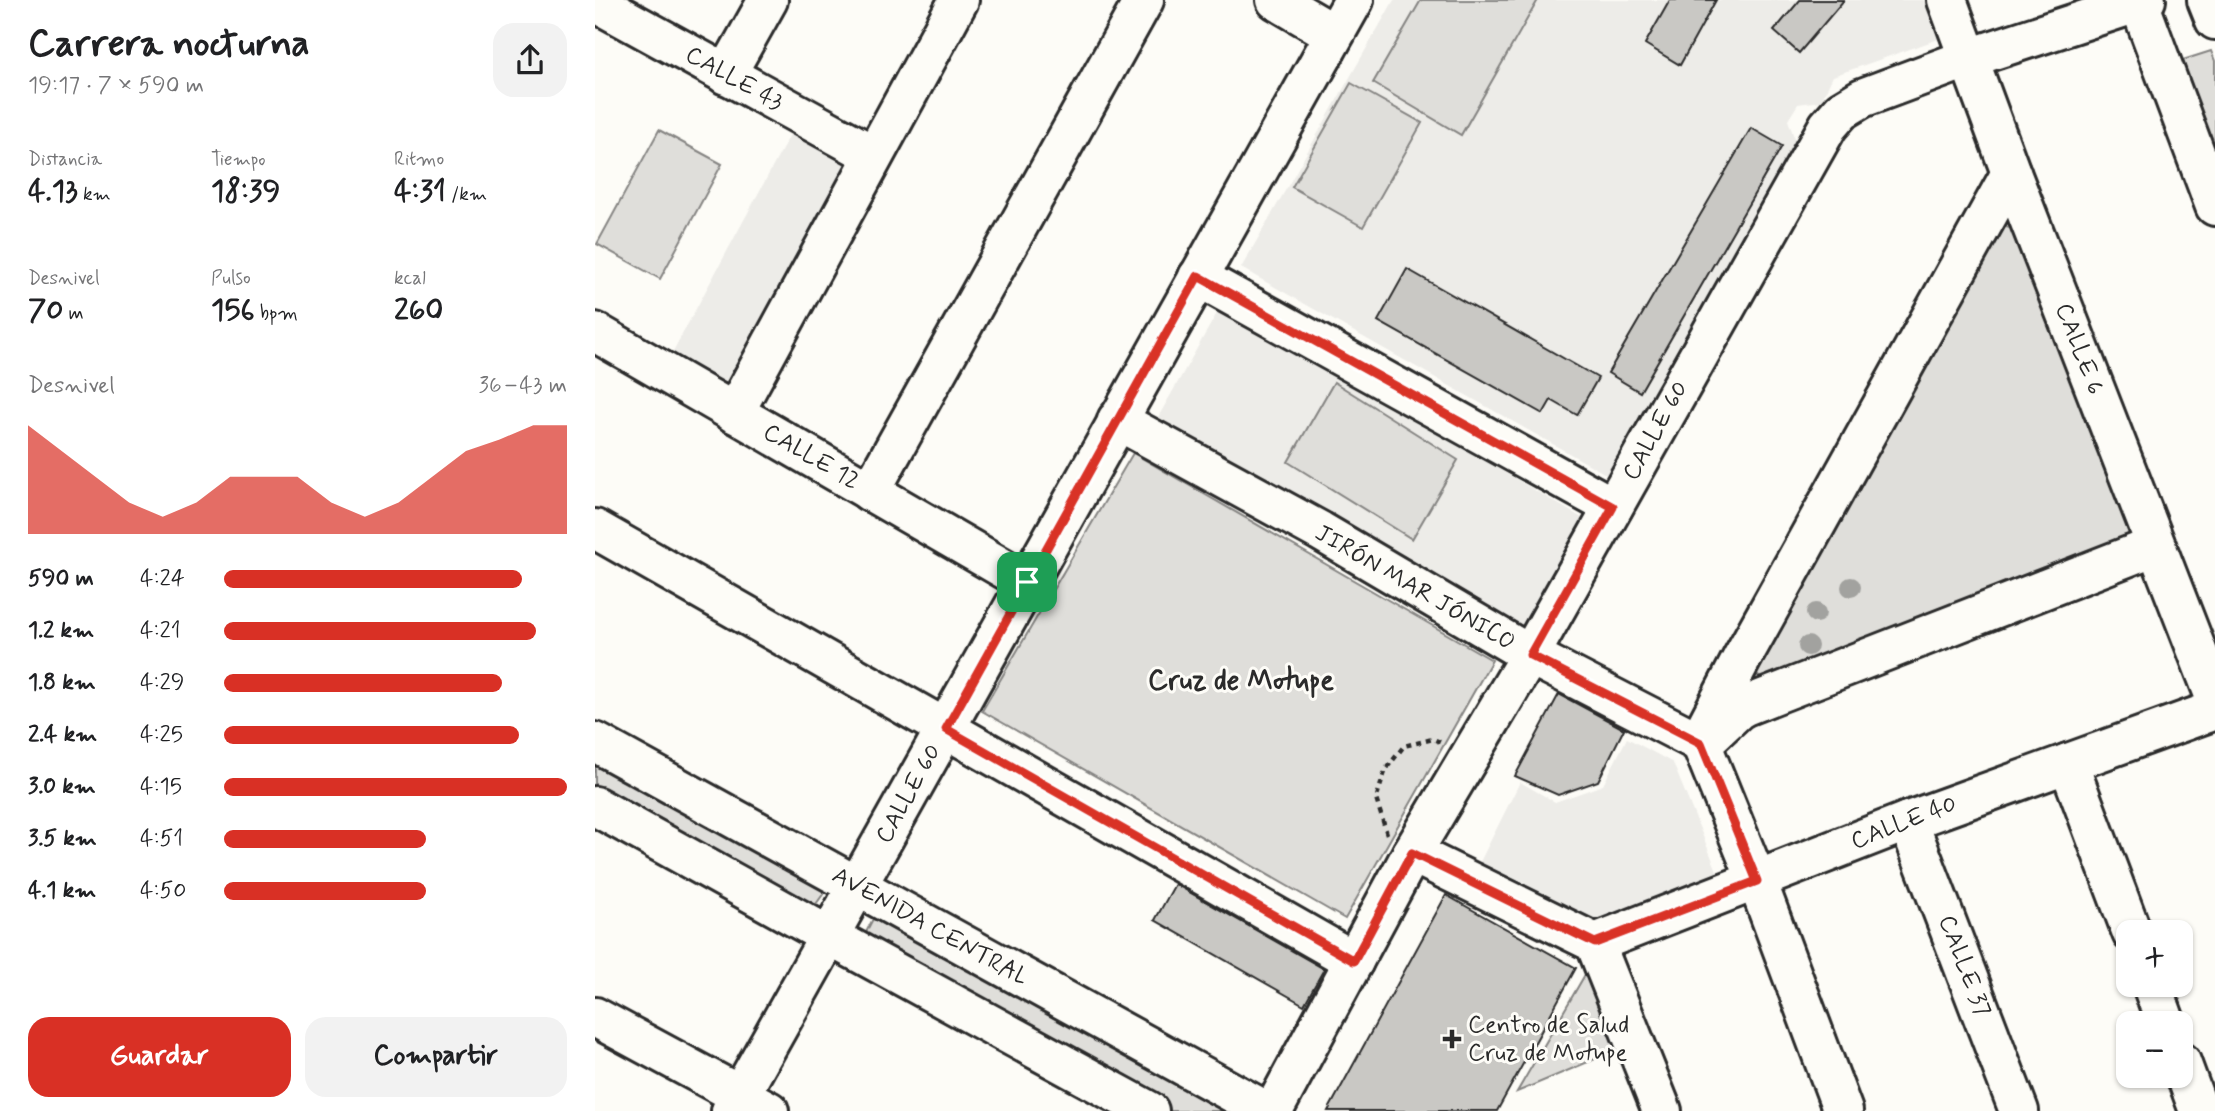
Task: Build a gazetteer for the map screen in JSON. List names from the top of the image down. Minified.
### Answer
{"streets":{"street":["CALLE 43","CALLE 6","CALLE 60","CALLE 12","JIRÓN MAR JÓNICO","CALLE 40","AVENIDA CENTRAL","CALLE 37"]},"crossings":[["CALLE 6","CALLE 60"],["CALLE 60","CALLE 12"],["CALLE 60","JIRÓN MAR JÓNICO"],["CALLE 60","AVENIDA CENTRAL"],["CALLE 40","CALLE 37"]],"districts":["Cruz de Motupe"],"places":{"health":["Centro de Salud Cruz de Motupe"]},"page":{"heading":["Carrera nocturna","19:17 · 7 × 590 m"],"stats":[["Distancia","4.13 km"],["Tiempo","18:39"],["Ritmo","4:31 /km"],["Desnivel","70 m"],["Pulso","156 bpm"],["kcal","260"]],"chart":["Desnivel","36–43 m"],"list":[{"name":"590 m","note":"4:24"},{"name":"1.2 km","note":"4:21"},{"name":"1.8 km","note":"4:29"},{"name":"2.4 km","note":"4:25"},{"name":"3.0 km","note":"4:15"},{"name":"3.5 km","note":"4:51"},{"name":"4.1 km","note":"4:50"}],"map_buttons":["+","−"],"buttons":["Guardar","Compartir"]}}
